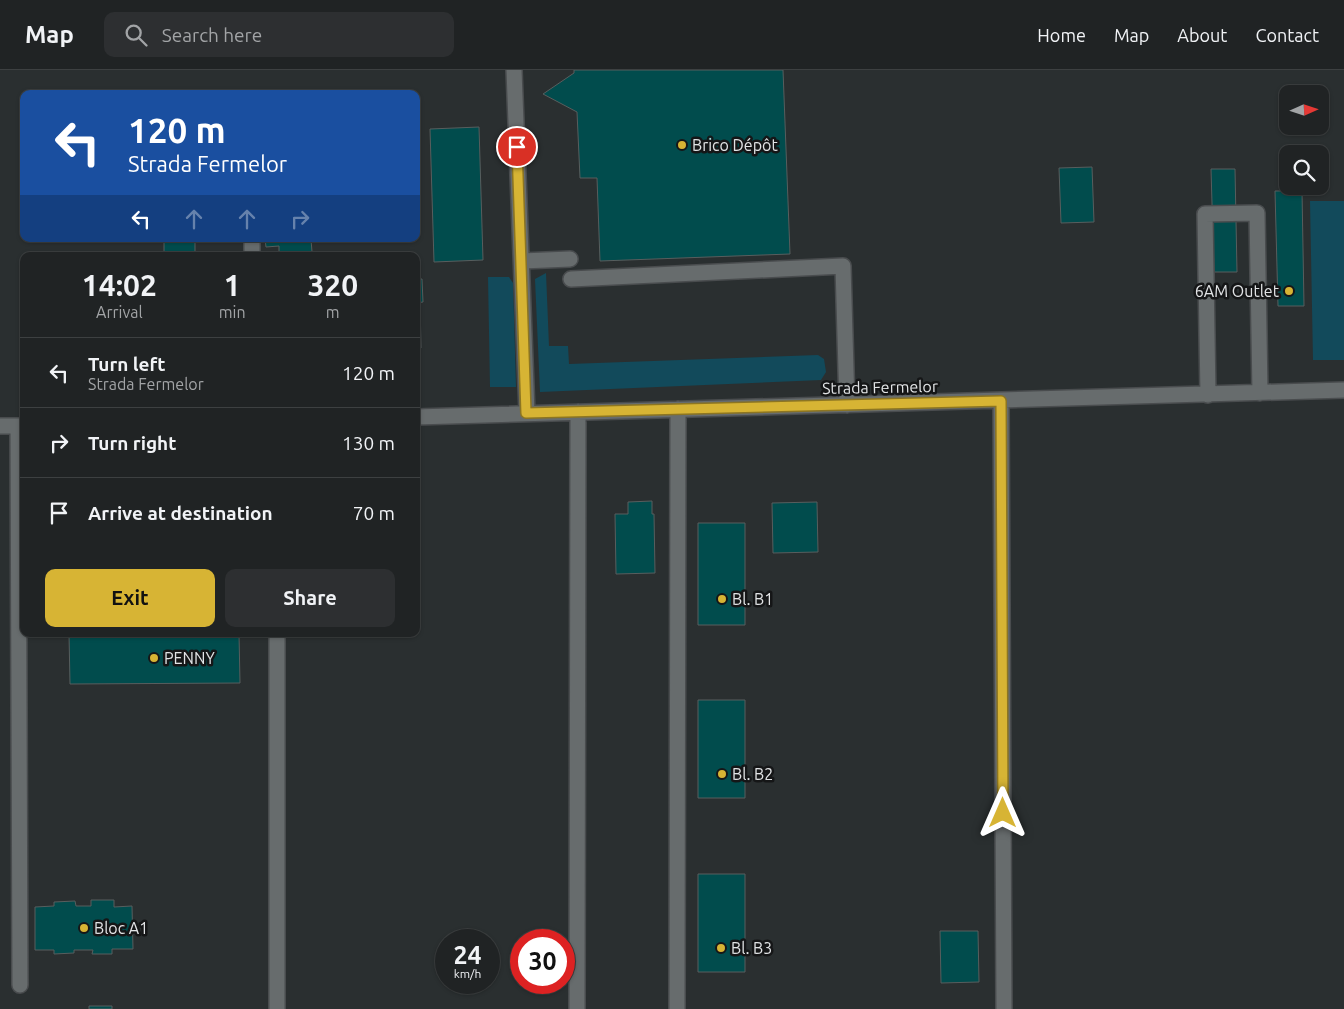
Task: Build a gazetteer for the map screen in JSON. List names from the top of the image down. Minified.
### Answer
{"streets":{"street":["Strada Fermelor"]},"places":["Brico Dépôt","6AM Outlet","Bl. B1","PENNY","Bl. B2","Bloc A1","Bl. B3"],"north":"right","page":{"header":"Map","search":"Search here","nav":["Home","Map","About","Contact"],"turn":["120 m","Strada Fermelor"],"eta":["14:02","Arrival","1","min","320","m"],"list":[{"name":"Turn left","note":"Strada Fermelor","value":"120 m"},{"name":"Turn right","value":"130 m"},{"name":"Arrive at destination","value":"70 m"}],"buttons":["Exit","Share"],"speed":"24 km/h","limit":"30"}}
